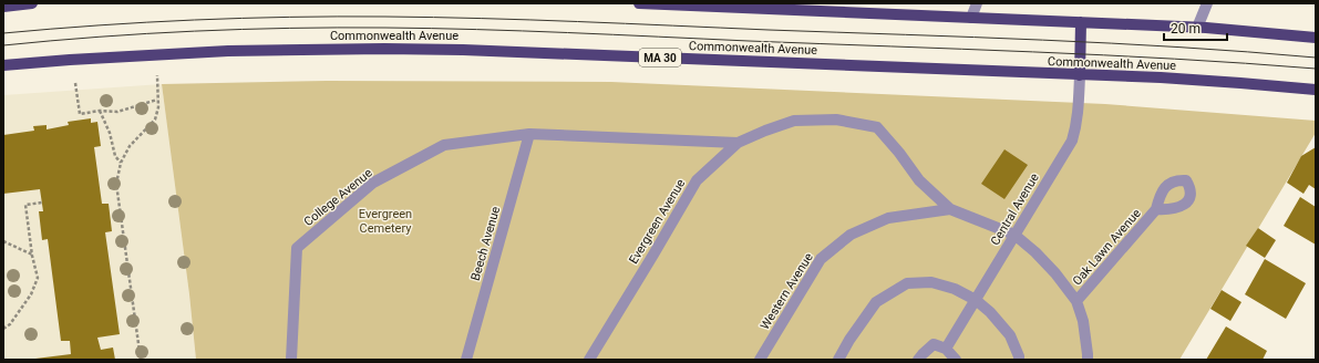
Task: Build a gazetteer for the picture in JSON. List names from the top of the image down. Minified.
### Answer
{"streets":{"main road":["Commonwealth Avenue","MA 30"],"street":["College Avenue","Central Avenue","Evergreen Avenue","Beech Avenue","Oak Lawn Avenue","Western Avenue"]},"crossings":[["Commonwealth Avenue","Central Avenue"],["College Avenue","Evergreen Avenue"],["College Avenue","Beech Avenue"],["Central Avenue","Western Avenue"],["Evergreen Avenue","Western Avenue"],["Oak Lawn Avenue","Western Avenue"]],"parks":["Evergreen Cemetery"],"scale_bar":"20 m"}
